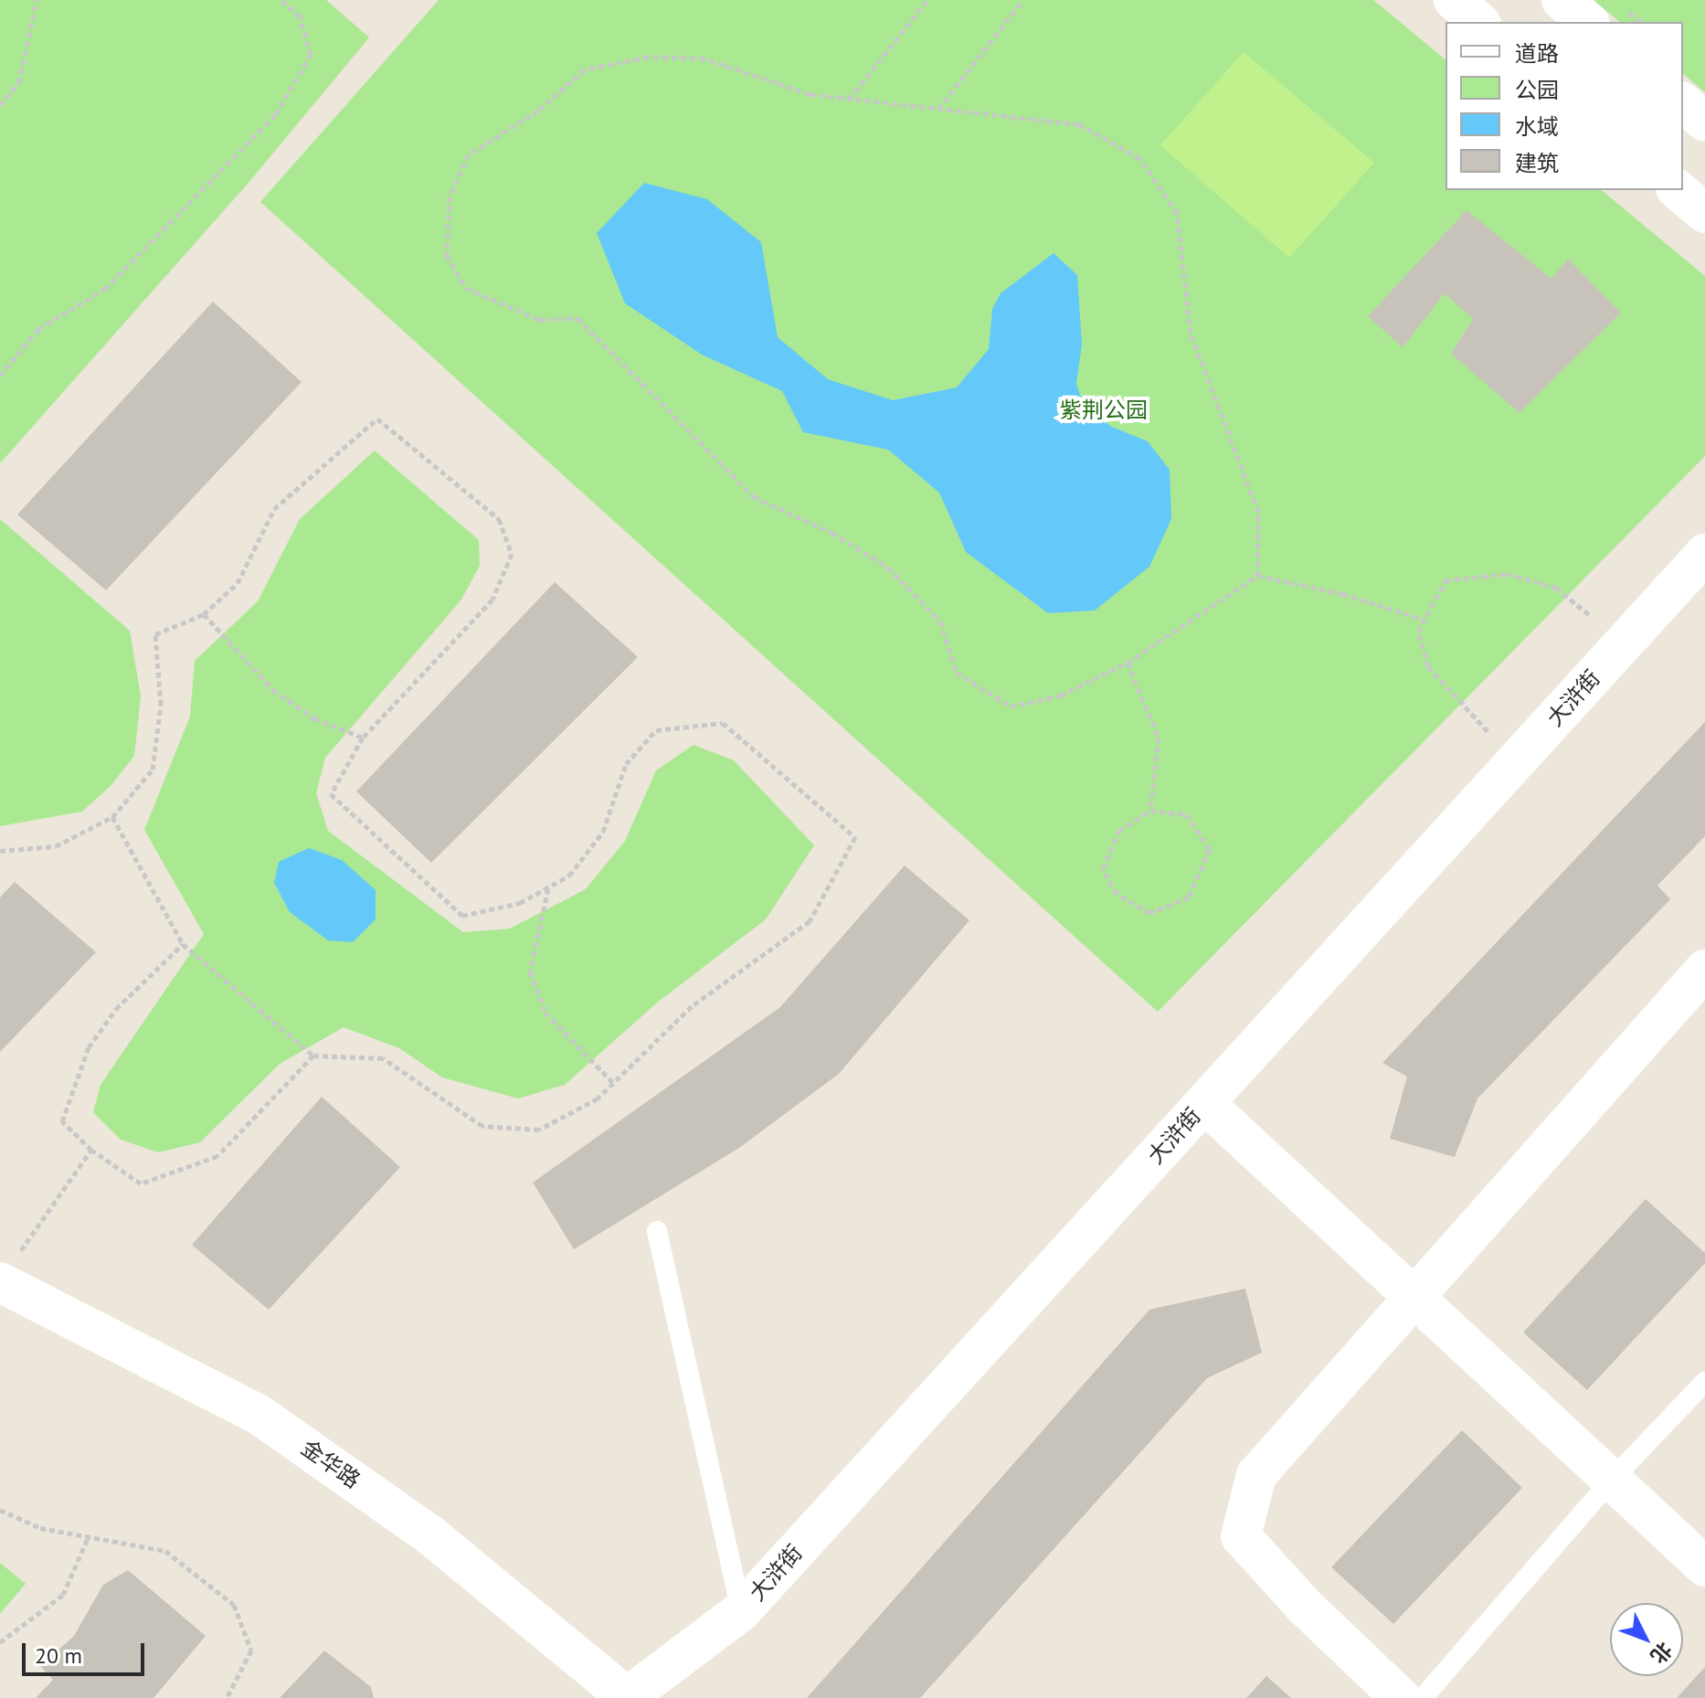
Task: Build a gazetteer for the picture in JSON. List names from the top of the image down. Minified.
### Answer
{"streets":{"street":["大浒街","金华路"]},"crossings":[["大浒街","金华路"]],"parks":["紫荆公园"],"legend":["道路","公园","水域","建筑"],"scale_bar":"20 m","north":"bottom right"}
